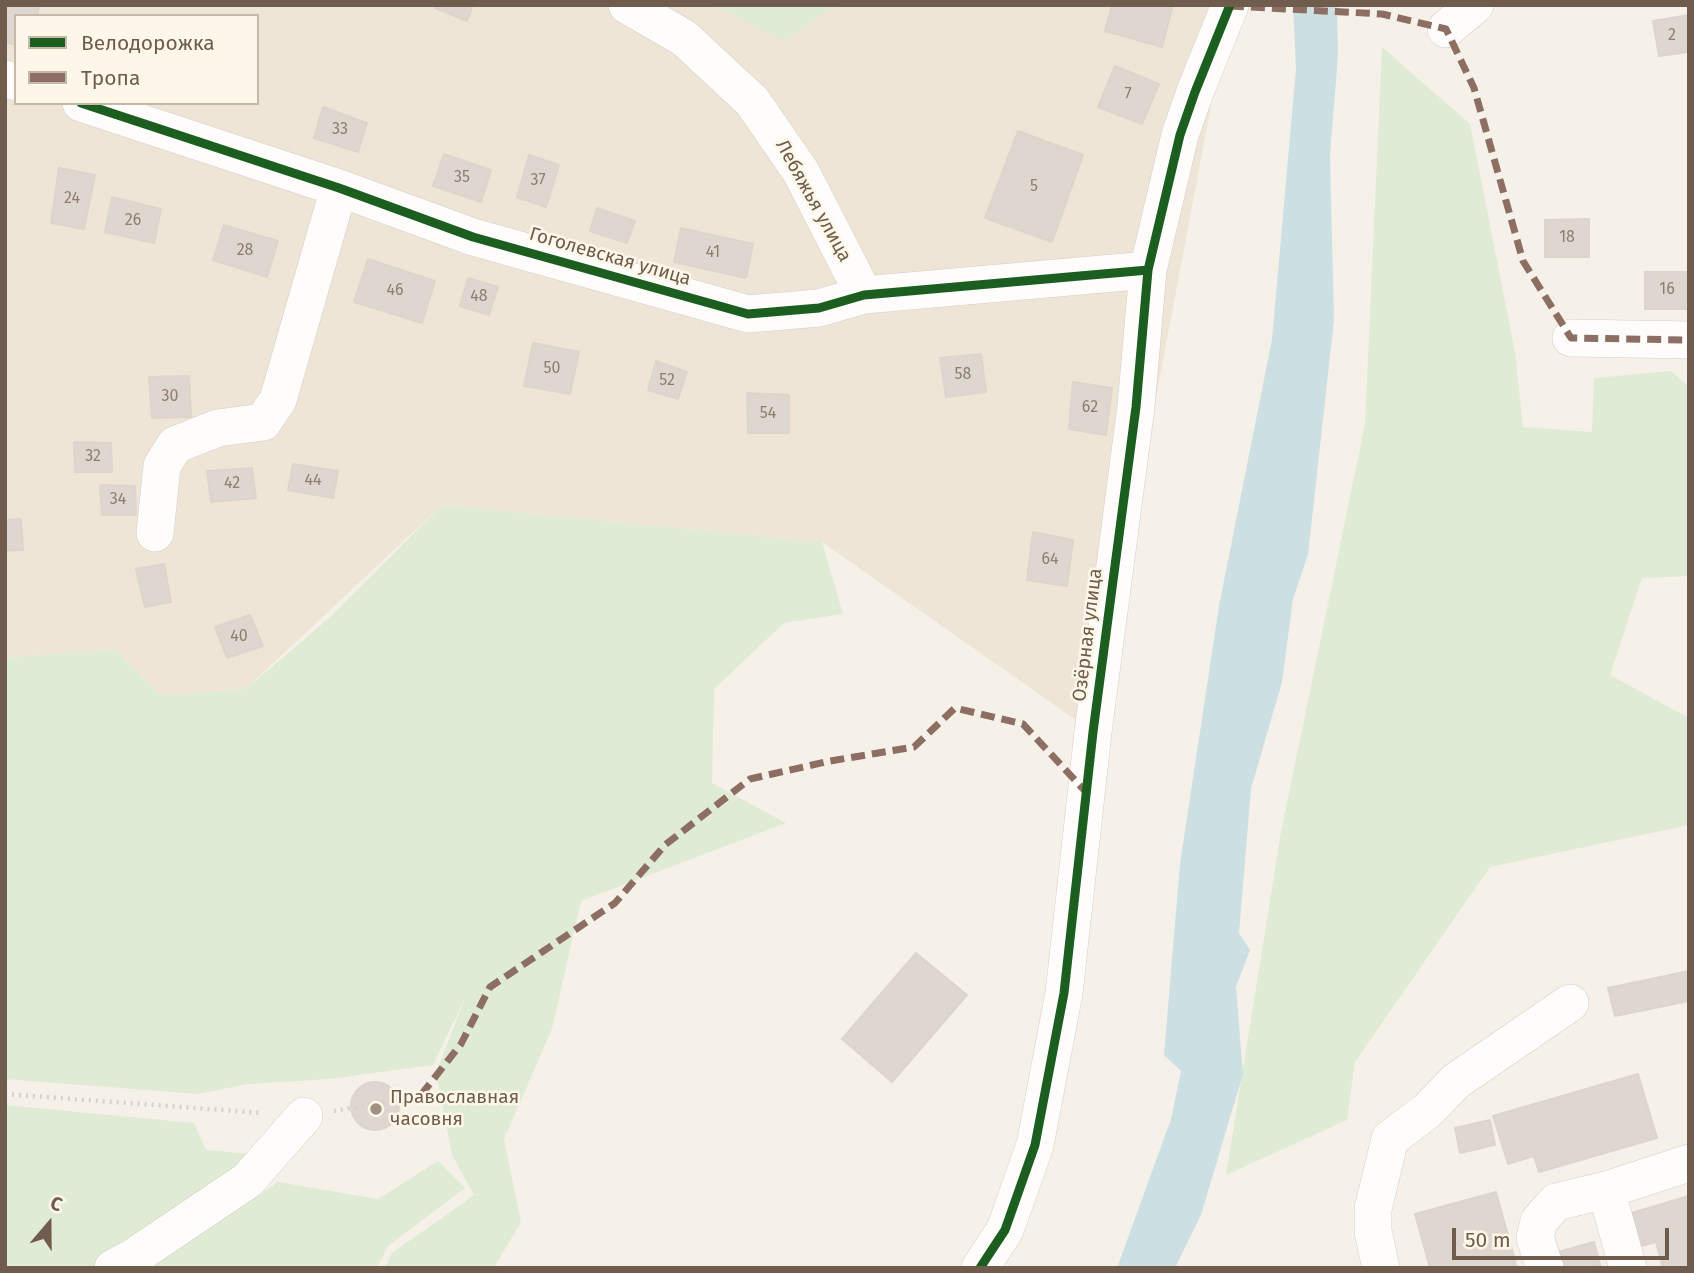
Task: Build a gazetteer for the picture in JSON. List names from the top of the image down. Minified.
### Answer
{"streets":{"street":["Лебяжья улица","Гоголевская улица","Озёрная улица"]},"crossings":[["Лебяжья улица","Гоголевская улица"],["Гоголевская улица","Озёрная улица"]],"places":["Православная часовня"],"house_numbers":["2","7","33","35","37","5","24","26","18","28","41","16","46","48","50","58","52","30","62","54","32","44","42","34","64","40"],"legend":["Велодорожка","Тропа"],"scale_bar":"50 m","north":"top"}
